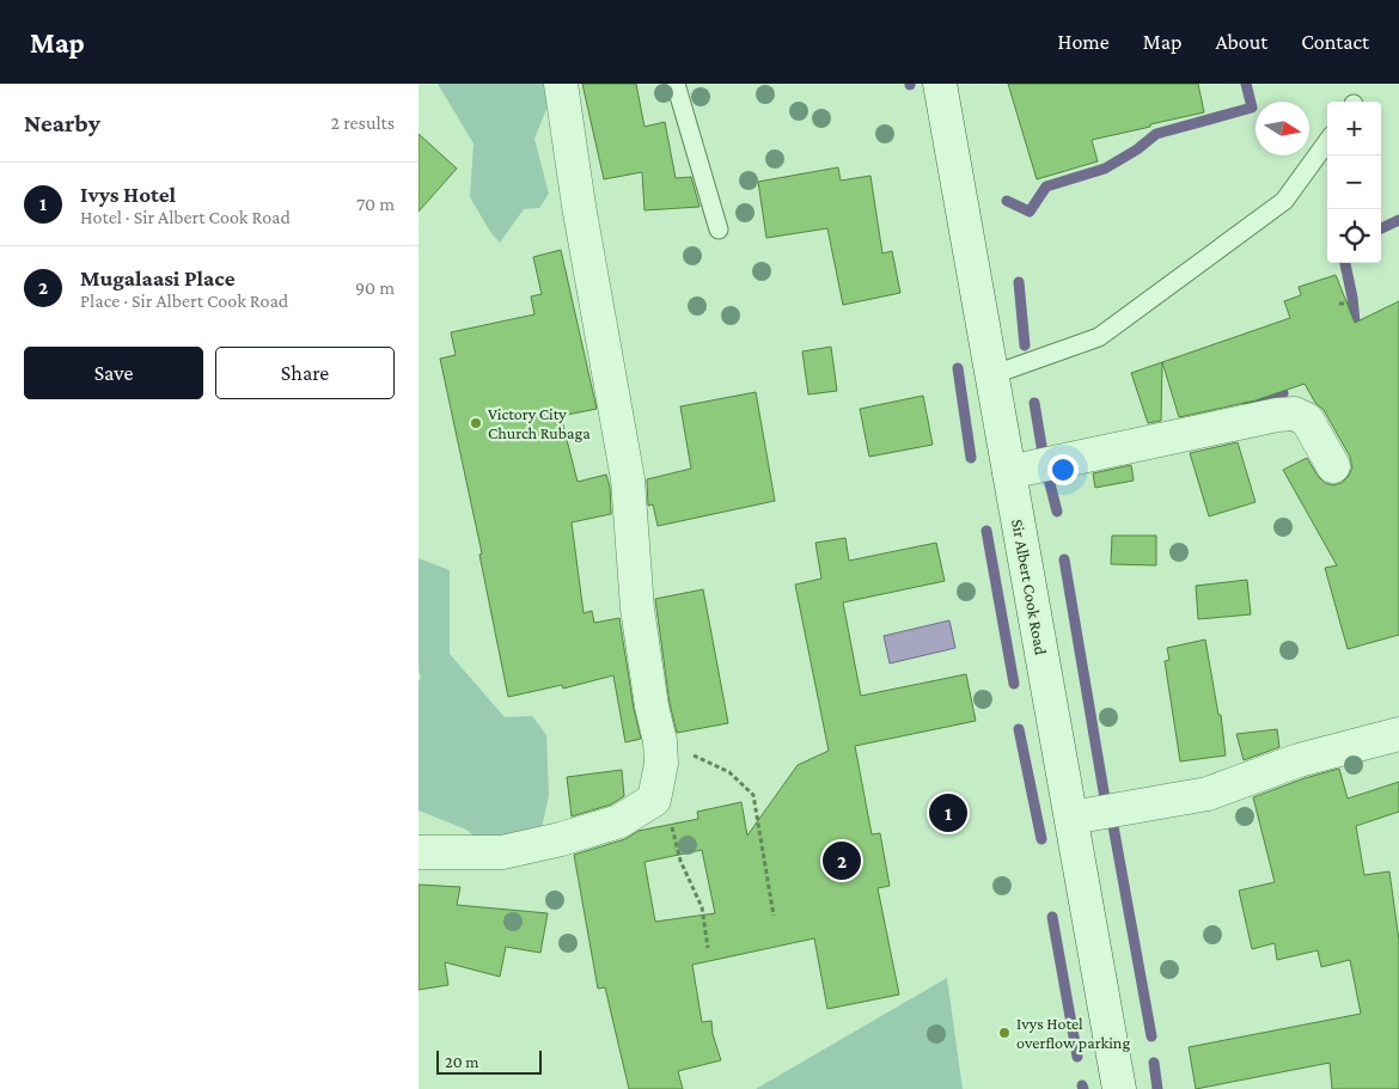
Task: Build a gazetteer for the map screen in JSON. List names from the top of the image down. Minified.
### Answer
{"streets":{"street":["Sir Albert Cook Road"]},"places":["Victory City Church Rubaga","Ivys Hotel overflow parking"],"scale_bar":"20 m","north":"right","page":{"header":"Map","nav":["Home","Map","About","Contact"],"heading":["Nearby","2 results"],"map_buttons":["+","−"],"list":[{"mark":"1","name":"Ivys Hotel","note":"Hotel · Sir Albert Cook Road","value":"70 m"},{"mark":"2","name":"Mugalaasi Place","note":"Place · Sir Albert Cook Road","value":"90 m"}],"buttons":["Save","Share"],"pins":["1","2"],"scale":"20 m"}}
